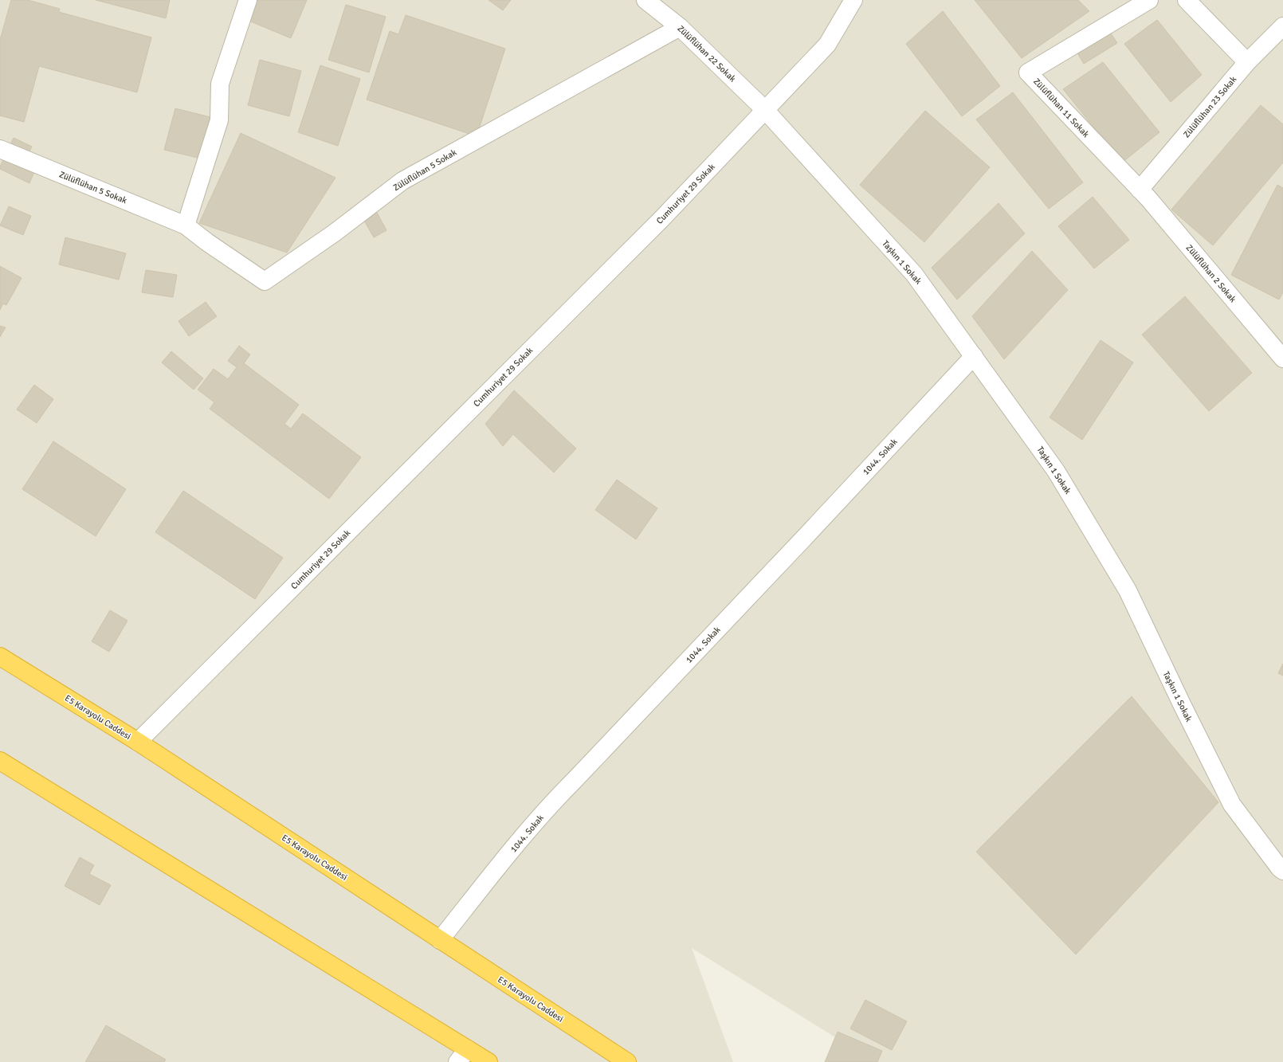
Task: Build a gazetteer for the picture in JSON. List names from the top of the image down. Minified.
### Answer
{"streets":{"highway":["E5 Karayolu Caddesi"],"street":["Zülüflühan 22 Sokak","Zülüflühan 23 Sokak","Zülüflühan 11 Sokak","Zülüflühan 5 Sokak","Cumhuriyet 29 Sokak","Taşkın 1 Sokak","Zülüflühan 2 Sokak","1044. Sokak"]},"crossings":[["Zülüflühan 22 Sokak","Zülüflühan 5 Sokak"],["Zülüflühan 22 Sokak","Cumhuriyet 29 Sokak"],["Zülüflühan 22 Sokak","Taşkın 1 Sokak"],["Zülüflühan 23 Sokak","Zülüflühan 11 Sokak"],["Zülüflühan 23 Sokak","Zülüflühan 2 Sokak"],["Zülüflühan 11 Sokak","Zülüflühan 2 Sokak"],["Cumhuriyet 29 Sokak","Taşkın 1 Sokak"],["Cumhuriyet 29 Sokak","E5 Karayolu Caddesi"],["Taşkın 1 Sokak","1044. Sokak"],["1044. Sokak","E5 Karayolu Caddesi"]]}
